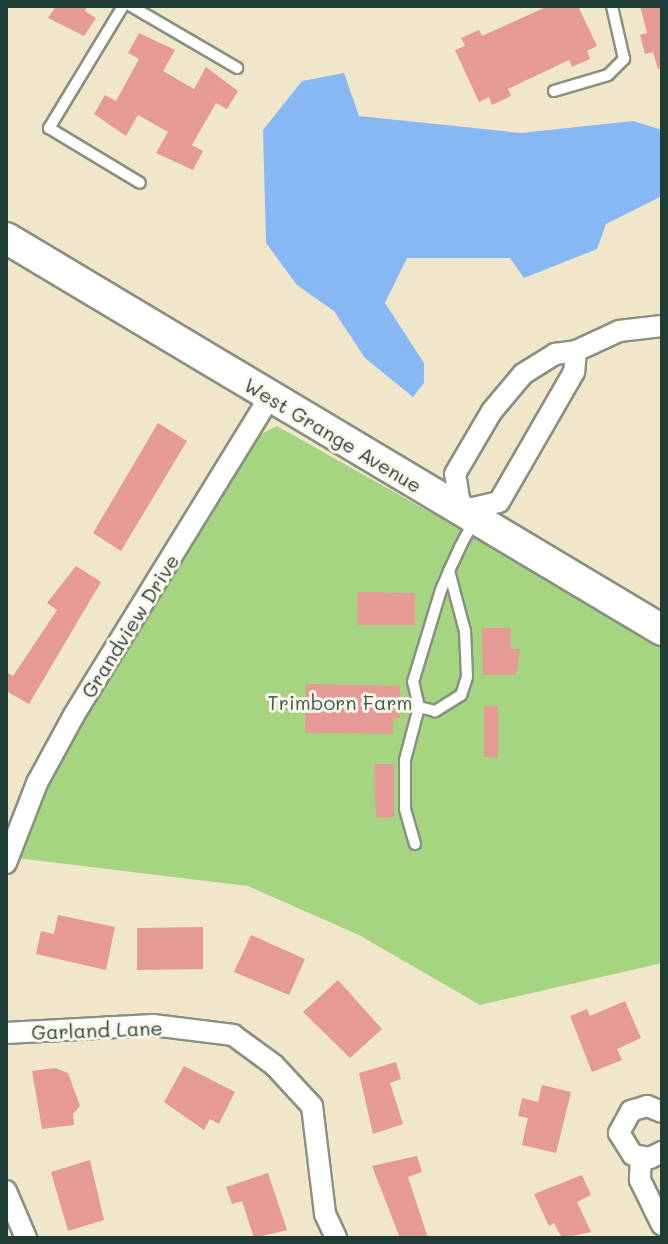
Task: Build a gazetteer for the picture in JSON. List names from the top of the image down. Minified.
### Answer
{"streets":{"street":["West Grange Avenue","Grandview Drive","Garland Lane"]},"crossings":[["West Grange Avenue","Grandview Drive"]],"parks":["Trimborn Farm"]}
